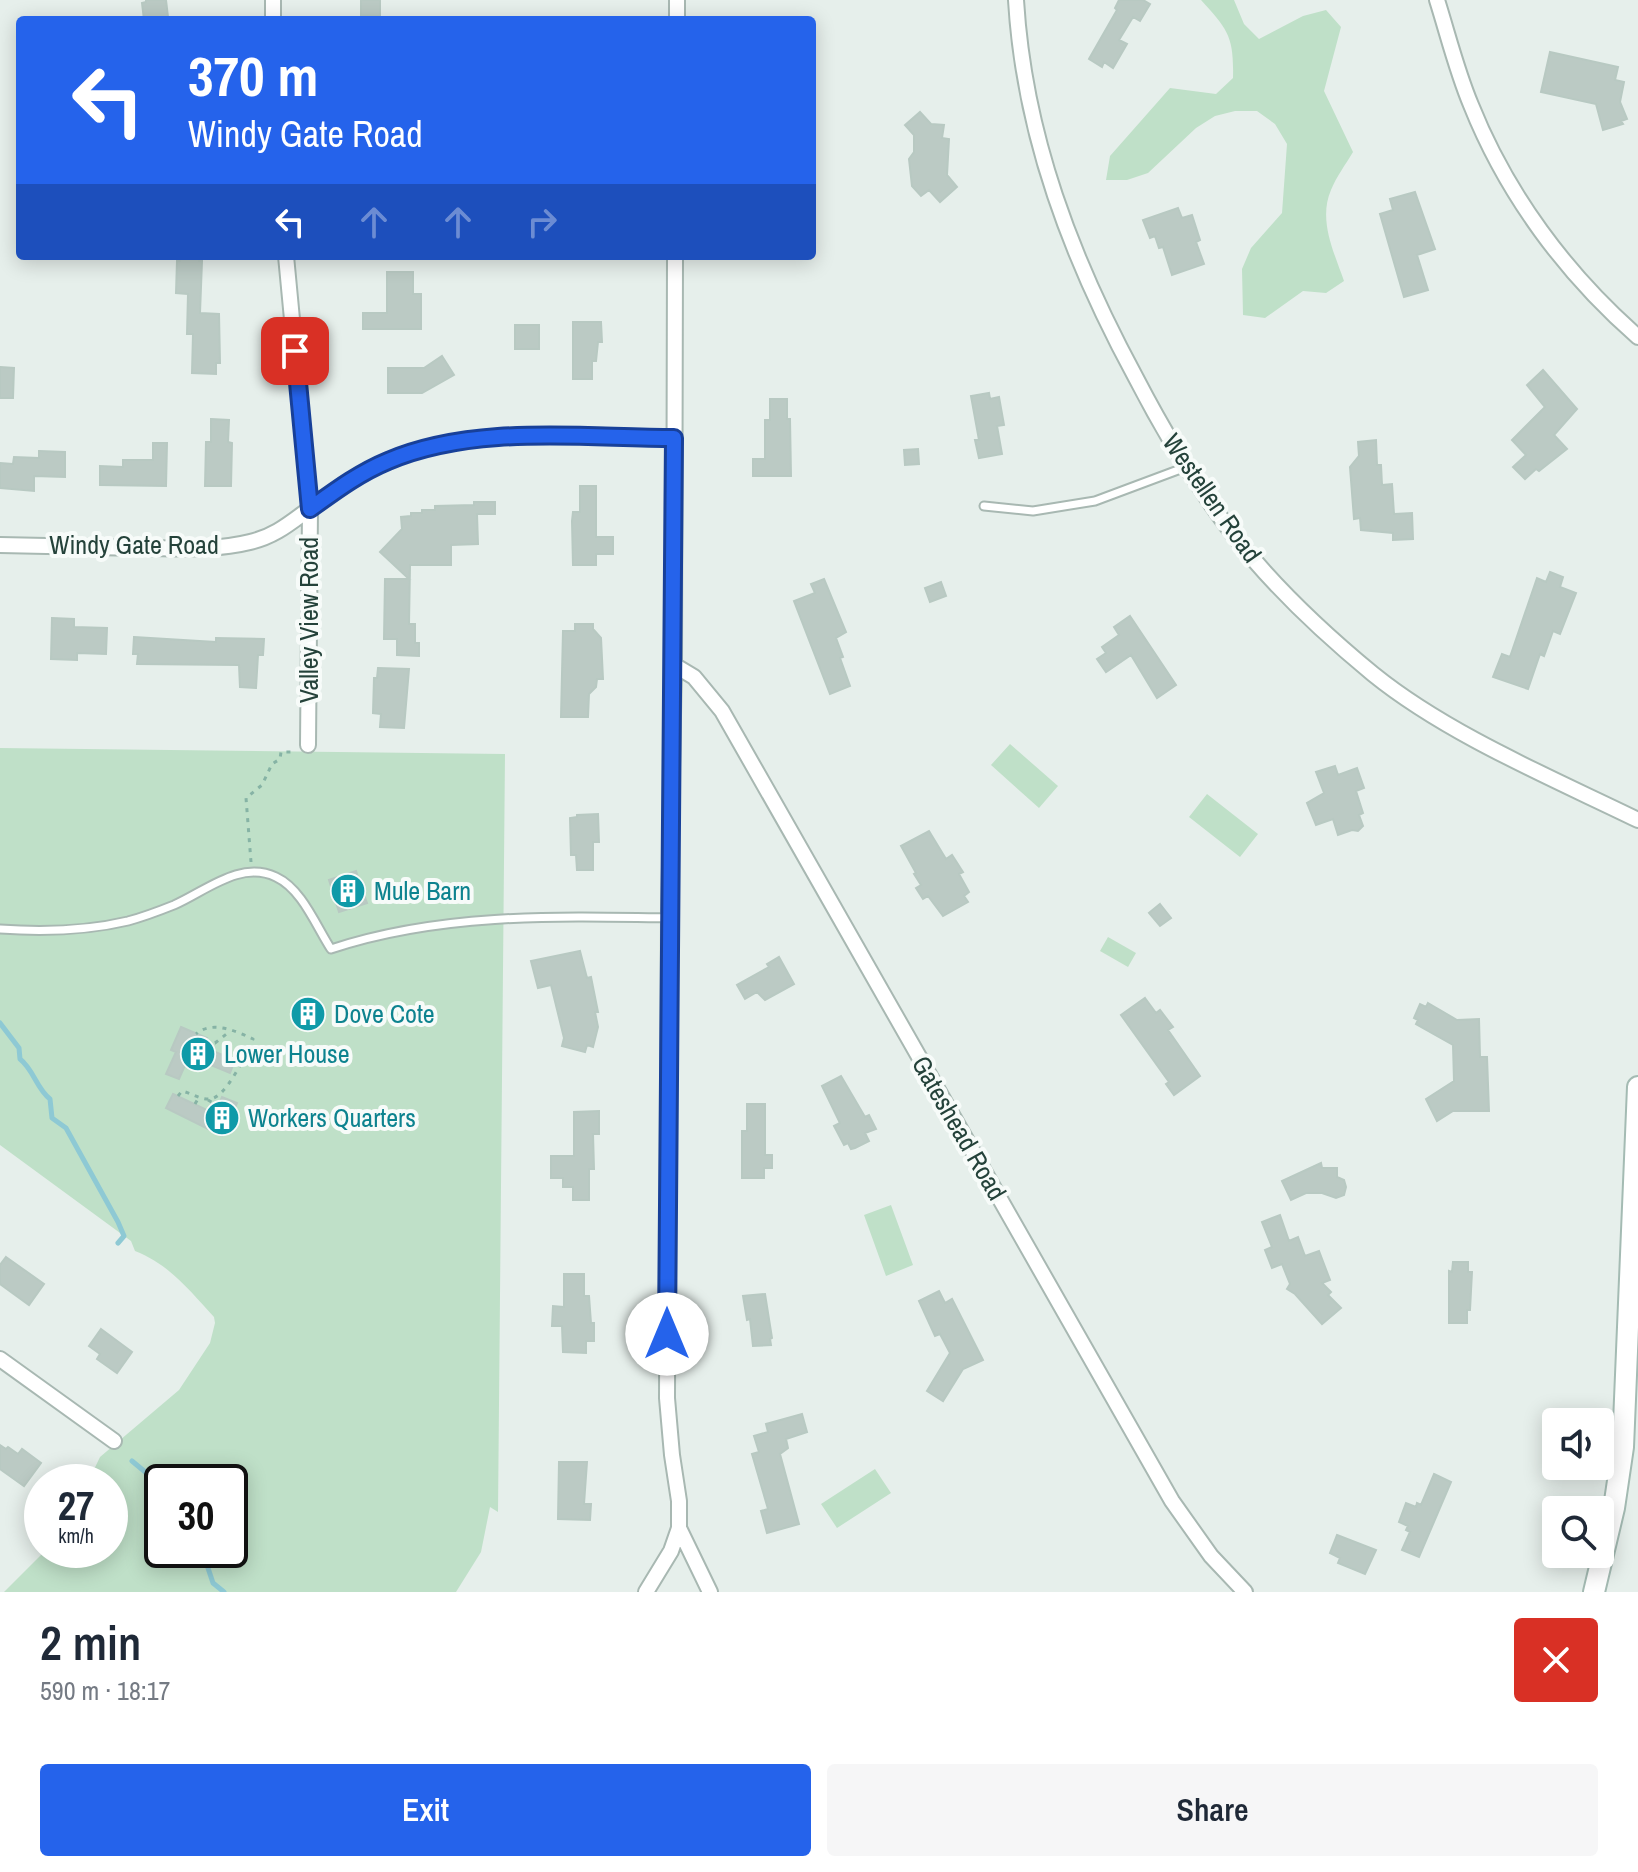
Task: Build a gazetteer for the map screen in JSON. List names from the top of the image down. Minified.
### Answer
{"streets":{"street":["Westellen Road","Windy Gate Road","Valley View Road","Gateshead Road"]},"crossings":[["Windy Gate Road","Valley View Road"]],"places":{"building":["Mule Barn","Dove Cote","Lower House","Workers Quarters"]},"page":{"turn":["370 m","Windy Gate Road"],"speed":"27 km/h","limit":"30","heading":["2 min","590 m · 18:17"],"buttons":["Exit","Share"]}}
